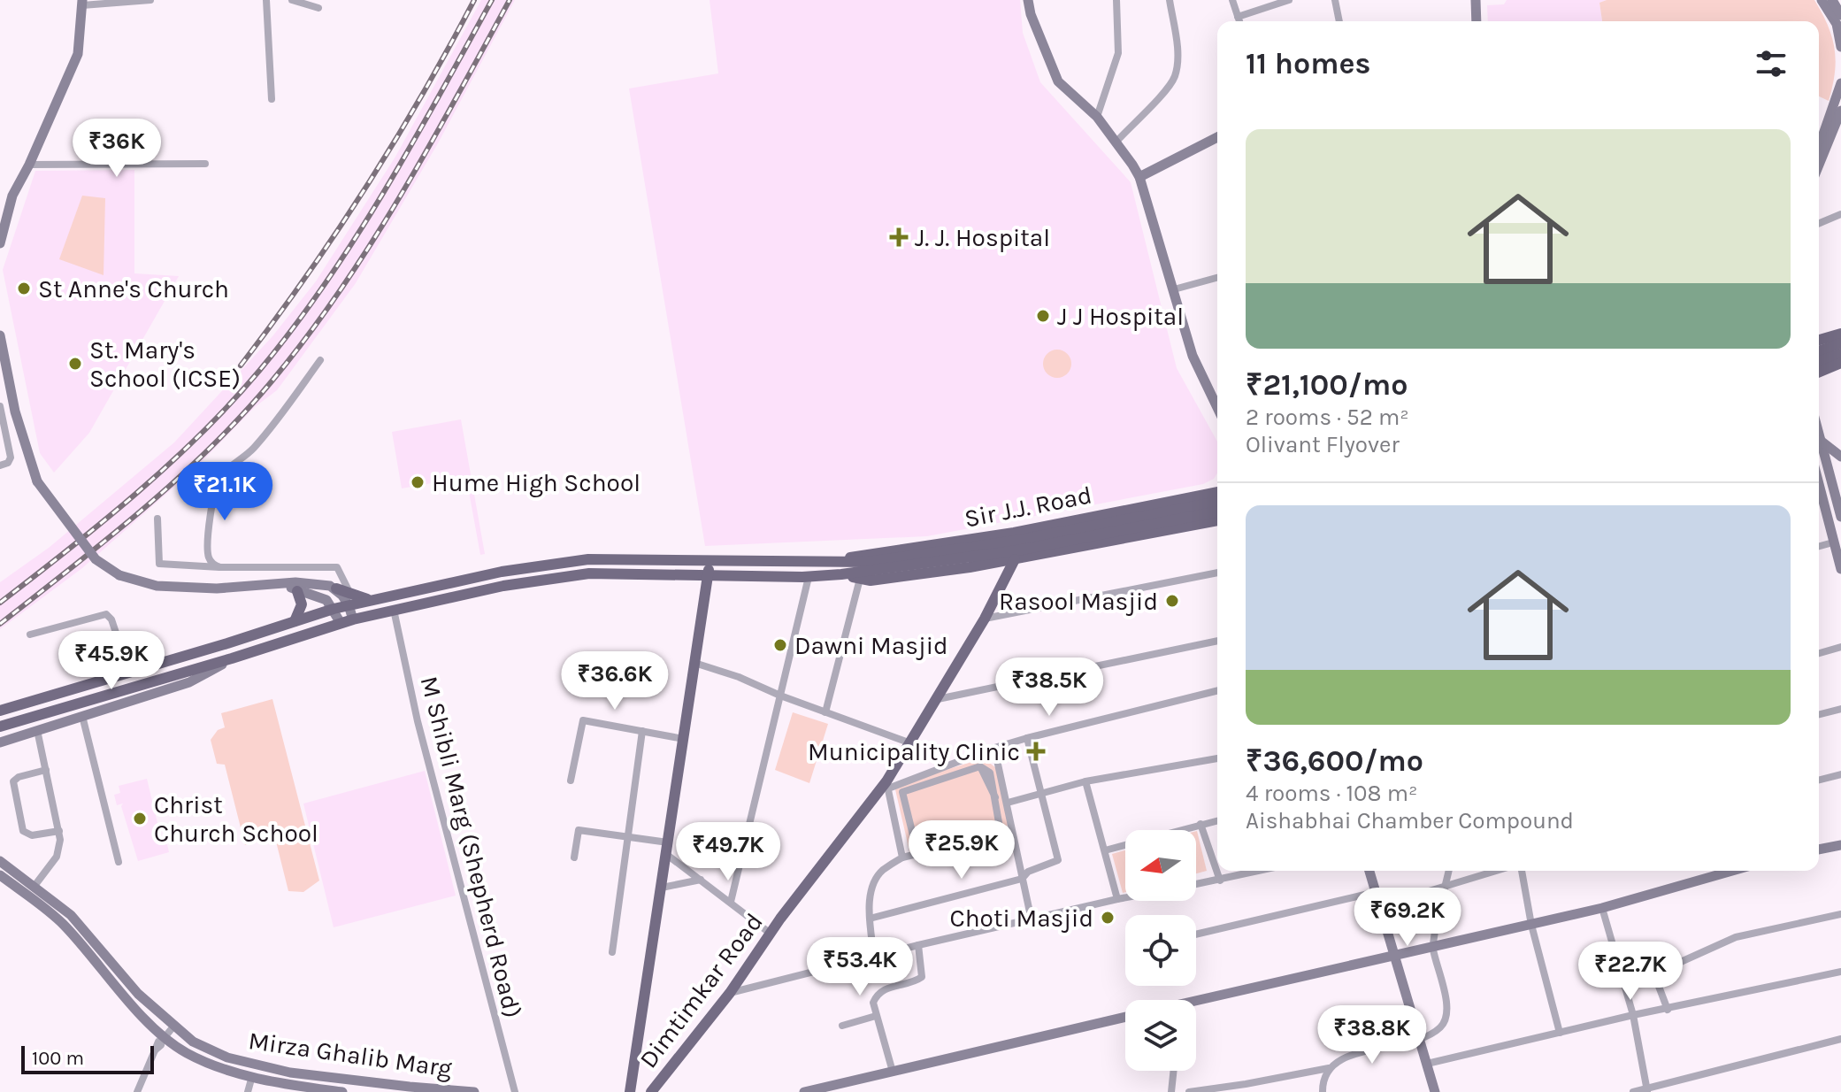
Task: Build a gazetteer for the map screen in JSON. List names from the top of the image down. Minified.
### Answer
{"streets":{"main road":["Sir J.J. Road","Dimtimkar Road","Mirza Ghalib Marg"],"street":["M Shibli Marg (Shepherd Road)"]},"crossings":[["Sir J.J. Road","Dimtimkar Road"]],"places":{"health":["J. J. Hospital","Municipality Clinic"],"other":["St Anne's Church","J J Hospital","St. Mary's School (ICSE)","Hume High School","Rasool Masjid","Dawni Masjid","Christ Church School","Choti Masjid"]},"scale_bar":"100 m","north":"left","page":{"heading":"11 homes","list":[{"name":"₹21,100/mo","note":"2 rooms · 52 m² · Olivant Flyover"},{"name":"₹36,600/mo","note":"4 rooms · 108 m² · Aishabhai Chamber Compound"}],"price":["₹36K","₹21.1K","₹45.9K","₹36.6K","₹38.5K","₹25.9K","₹49.7K","₹69.2K","₹53.4K","₹22.7K","₹38.8K"],"scale":"100 m"}}
